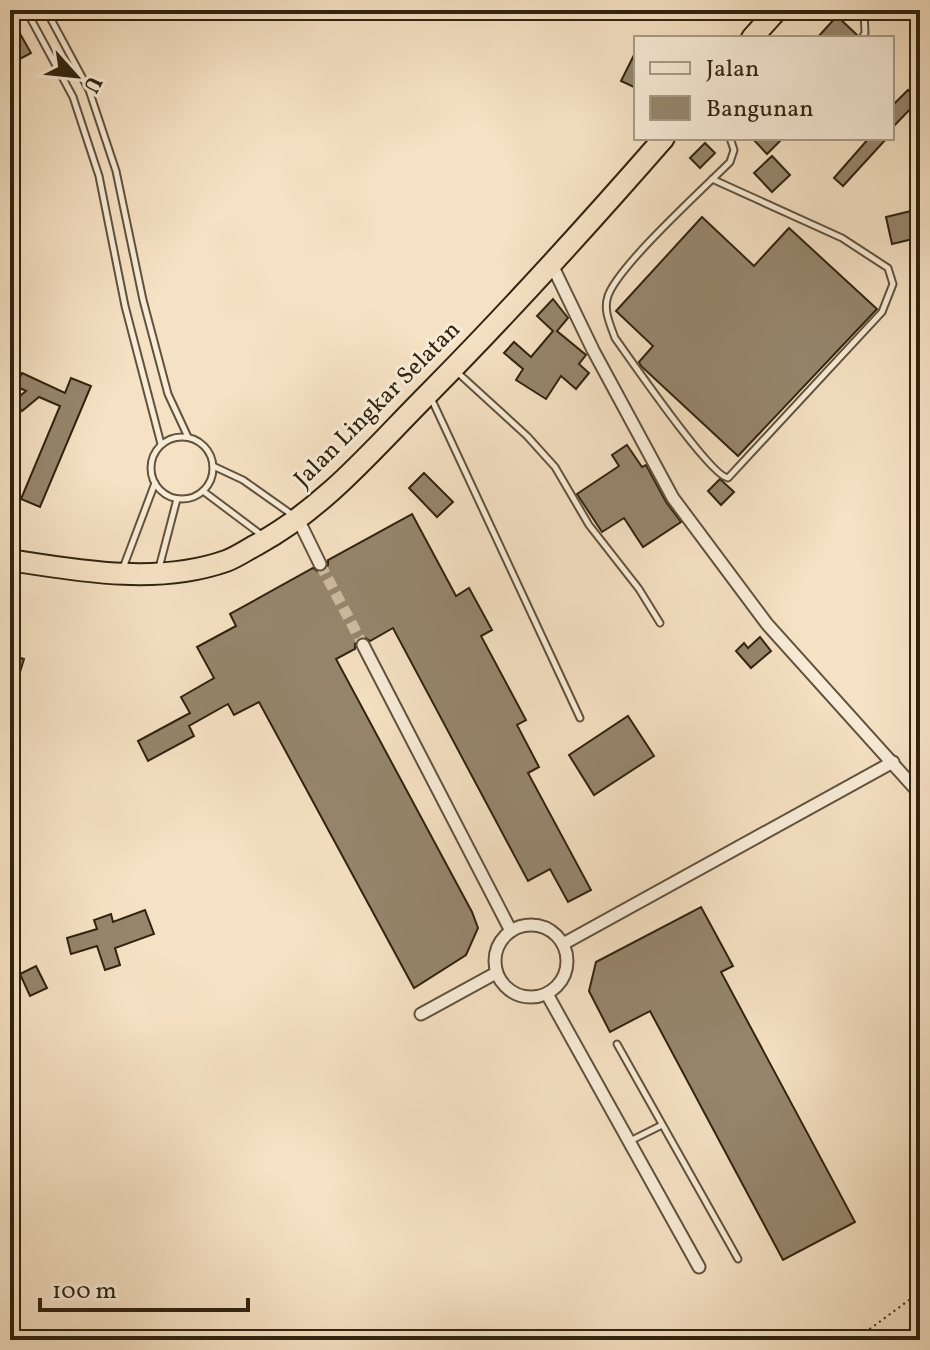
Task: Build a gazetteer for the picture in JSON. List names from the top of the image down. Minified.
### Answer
{"streets":{"highway":["Jalan Lingkar Selatan"]},"legend":["Jalan","Bangunan"],"scale_bar":"100 m","north":"bottom right"}
